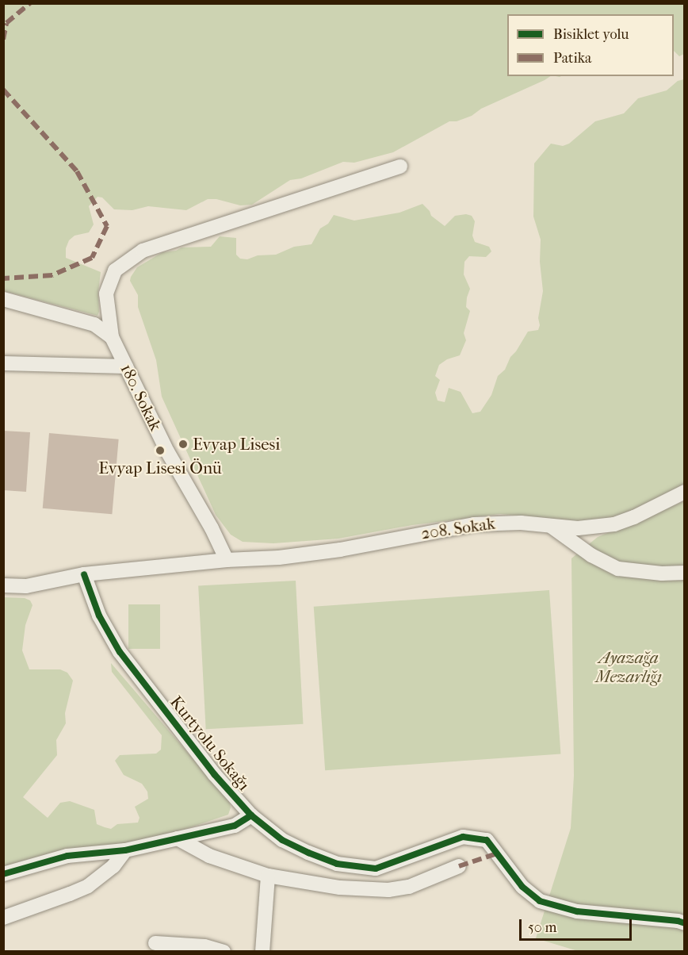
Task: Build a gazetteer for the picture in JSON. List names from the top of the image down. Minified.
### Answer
{"streets":{"street":["180. Sokak","208. Sokak","Kurtyolu Sokağı"]},"crossings":[["180. Sokak","208. Sokak"],["208. Sokak","Kurtyolu Sokağı"]],"parks":["Ayazağa Mezarlığı"],"places":["Evyap Lisesi","Evyap Lisesi Önü"],"legend":["Bisiklet yolu","Patika"],"scale_bar":"50 m"}
